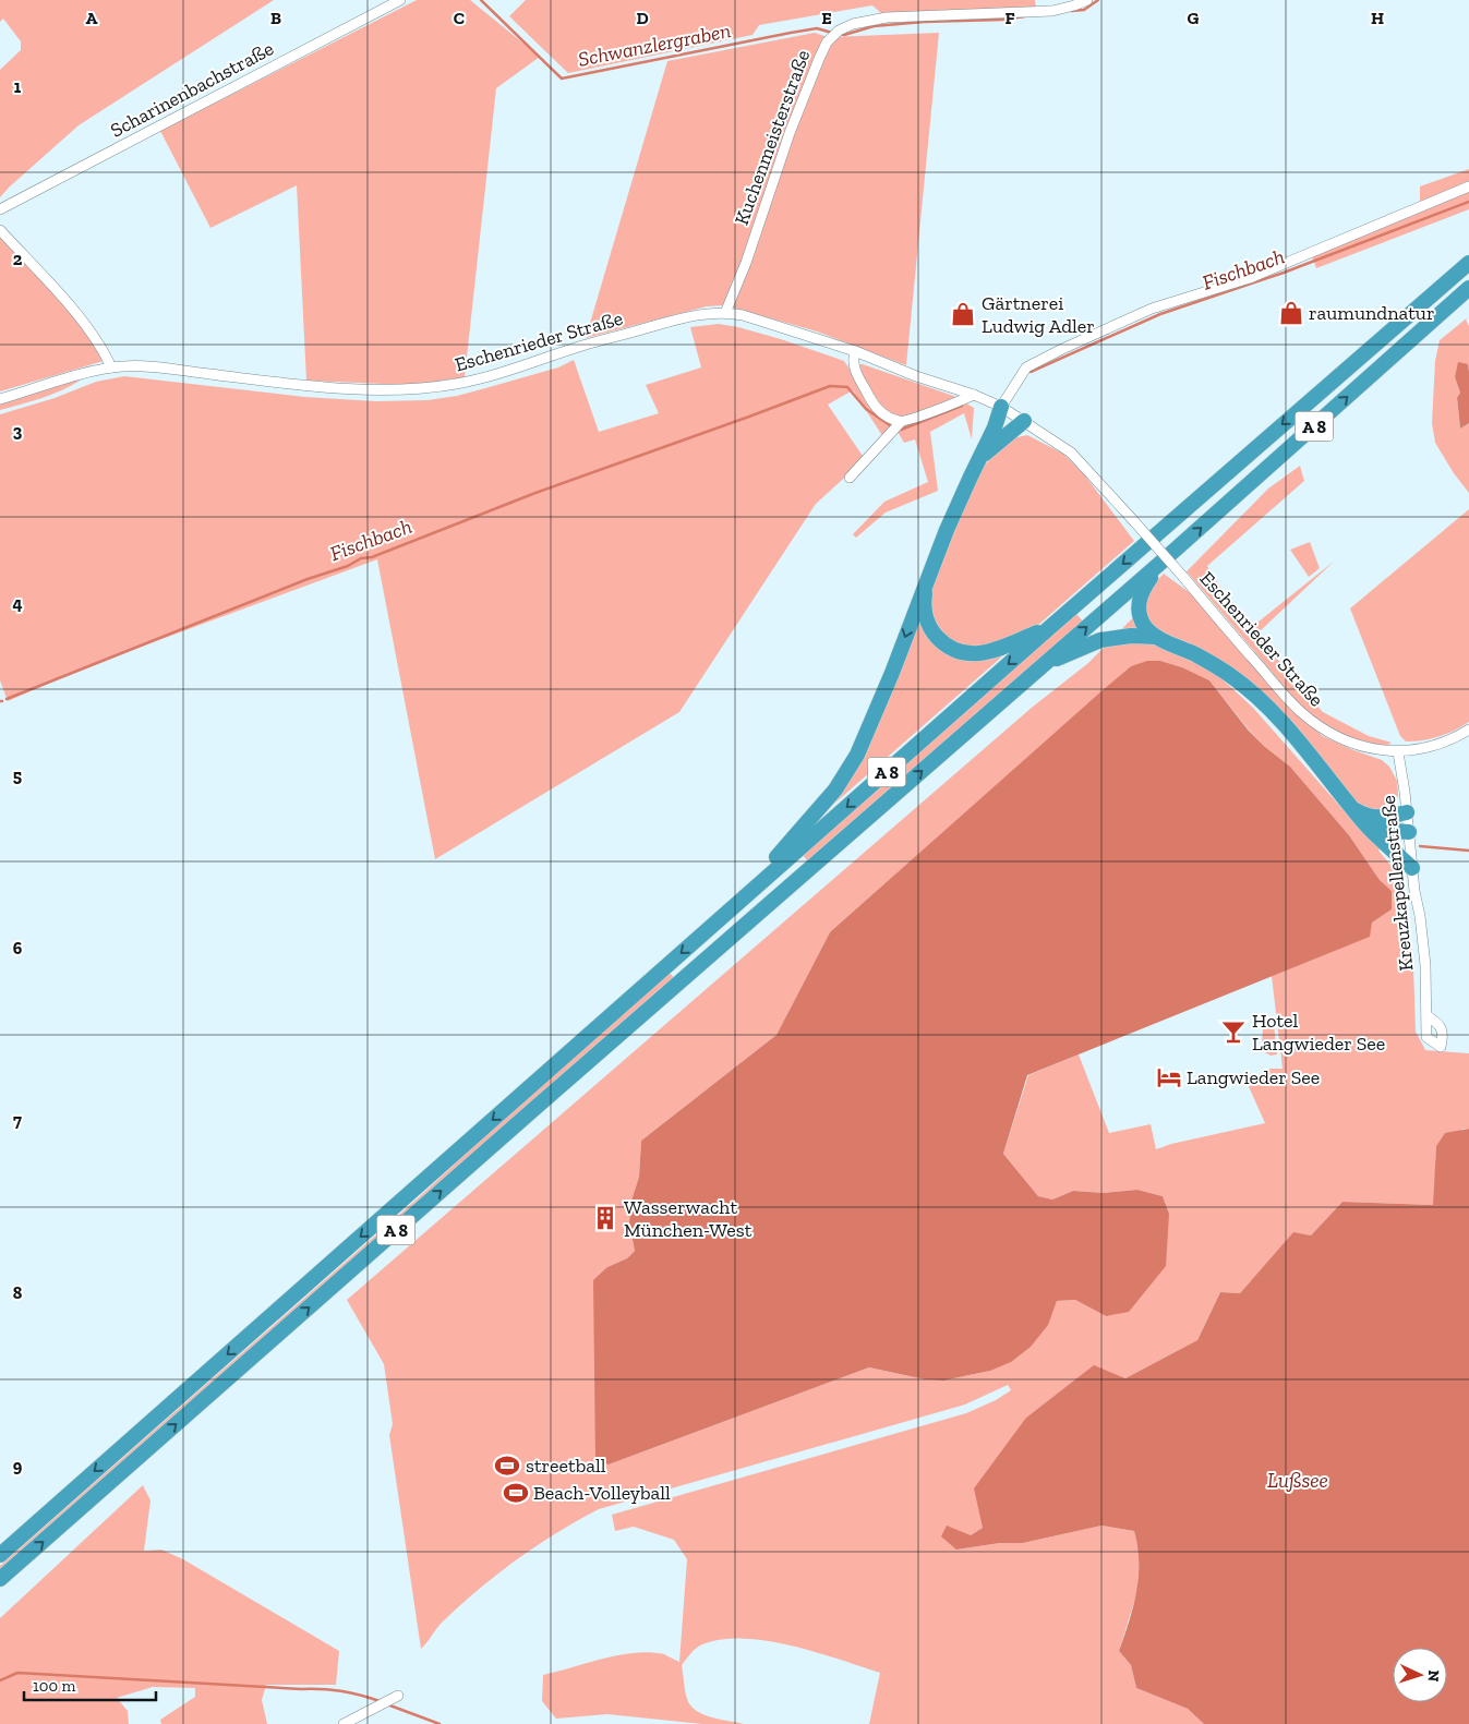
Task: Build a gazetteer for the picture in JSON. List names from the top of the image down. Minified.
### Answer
{"streets":{"highway":["A 8"],"street":["Scharinenbachstraße","Kuchenmeisterstraße","Eschenrieder Straße","Kreuzkapellenstraße"]},"crossings":[["Kuchenmeisterstraße","Eschenrieder Straße"],["Eschenrieder Straße","Kreuzkapellenstraße"]],"water":["Schwanzlergraben","Fischbach","Lußsee"],"places":{"shop":["raumundnatur","Gärtnerei Ludwig Adler"],"bar":["Hotel Langwieder See"],"hotel":["Langwieder See"],"building":["Wasserwacht München-West"],"sports":["streetball","Beach-Volleyball"]},"scale_bar":"100 m","north":"right","grid":{"columns":["A","B","C","D","E","F","G","H"],"rows":["1","2","3","4","5","6","7","8","9"]}}
